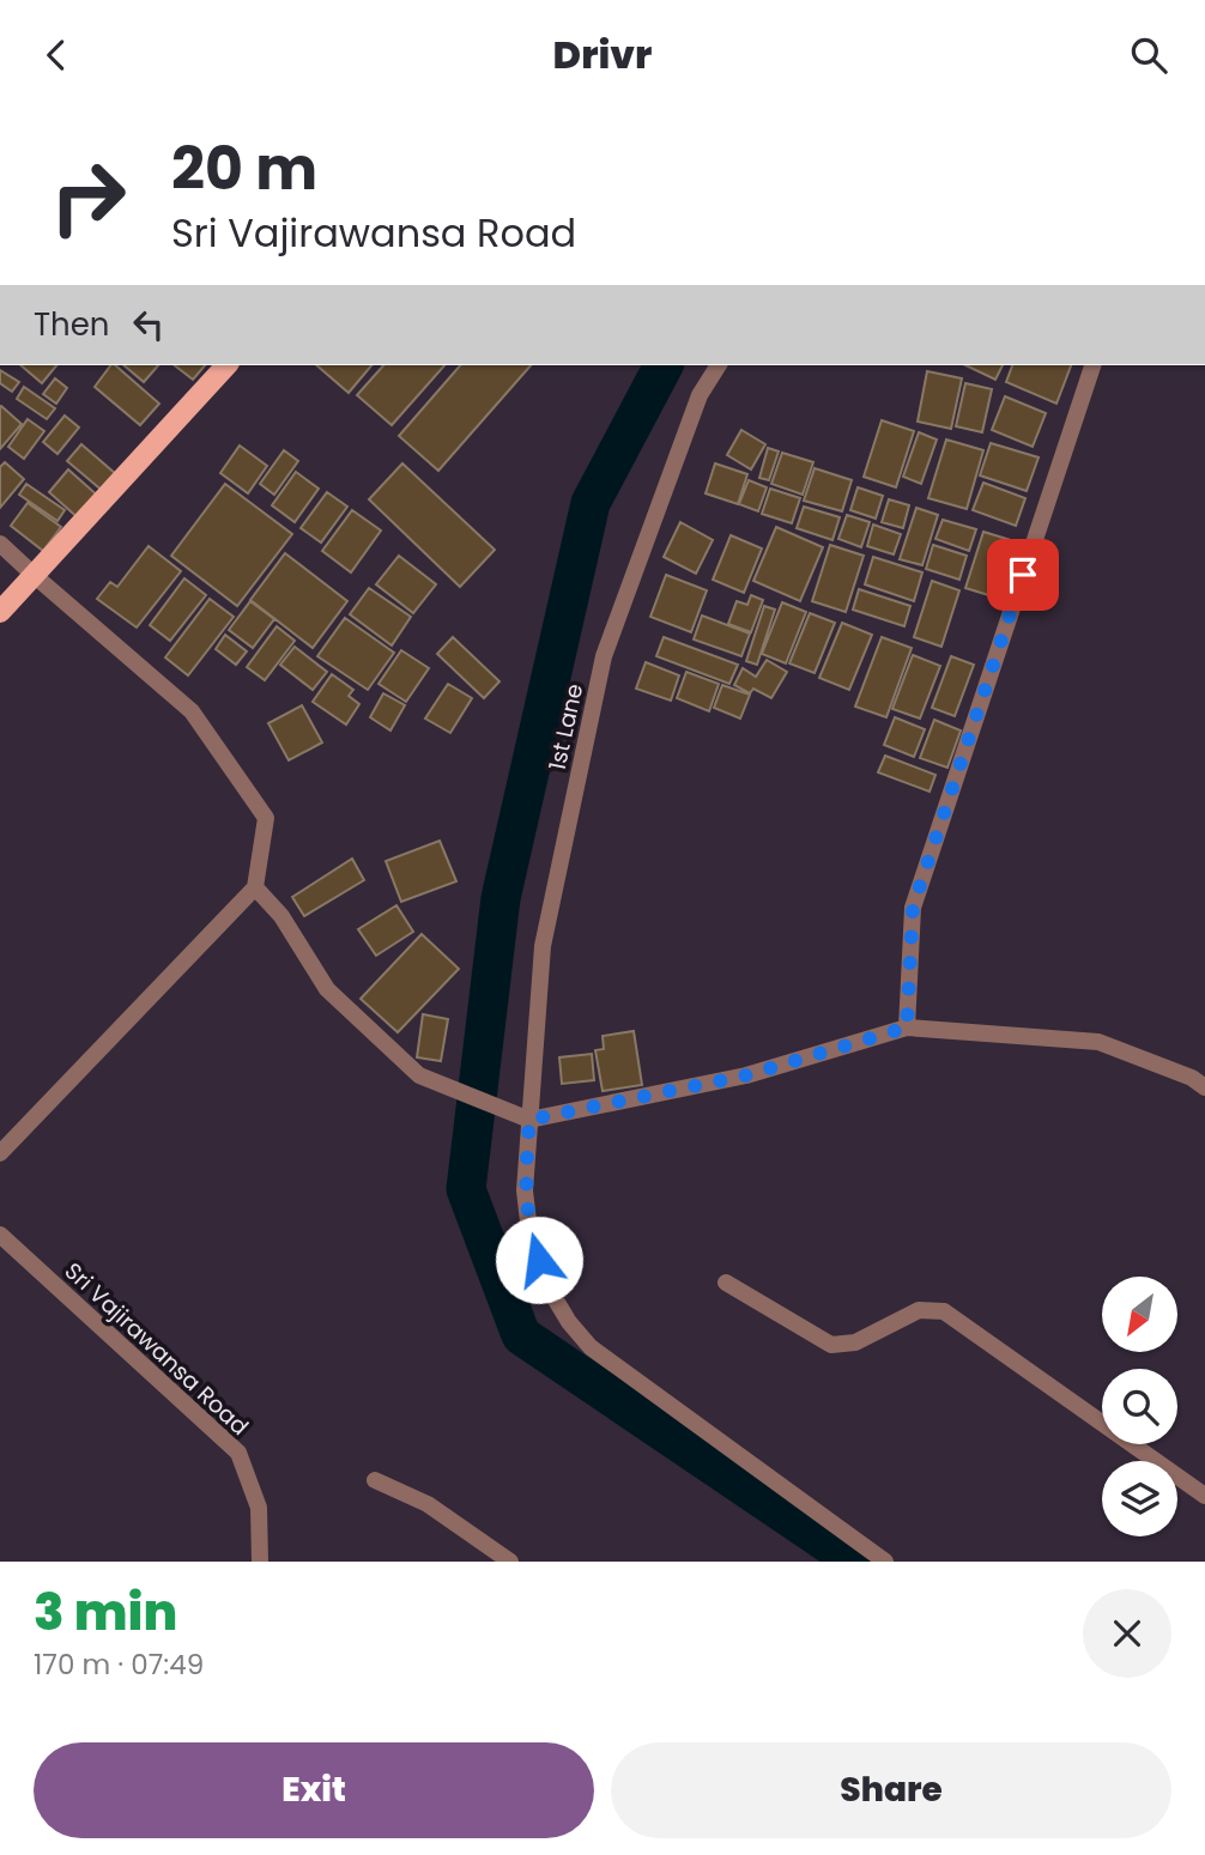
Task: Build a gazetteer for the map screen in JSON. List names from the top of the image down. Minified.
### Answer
{"streets":{"street":["1st Lane","Sri Vajirawansa Road"]},"north":"bottom left","page":{"header":"Drivr","turn":["20 m","Sri Vajirawansa Road"],"then":"Then","heading":["3 min","170 m · 07:49"],"buttons":["Exit","Share"]}}
